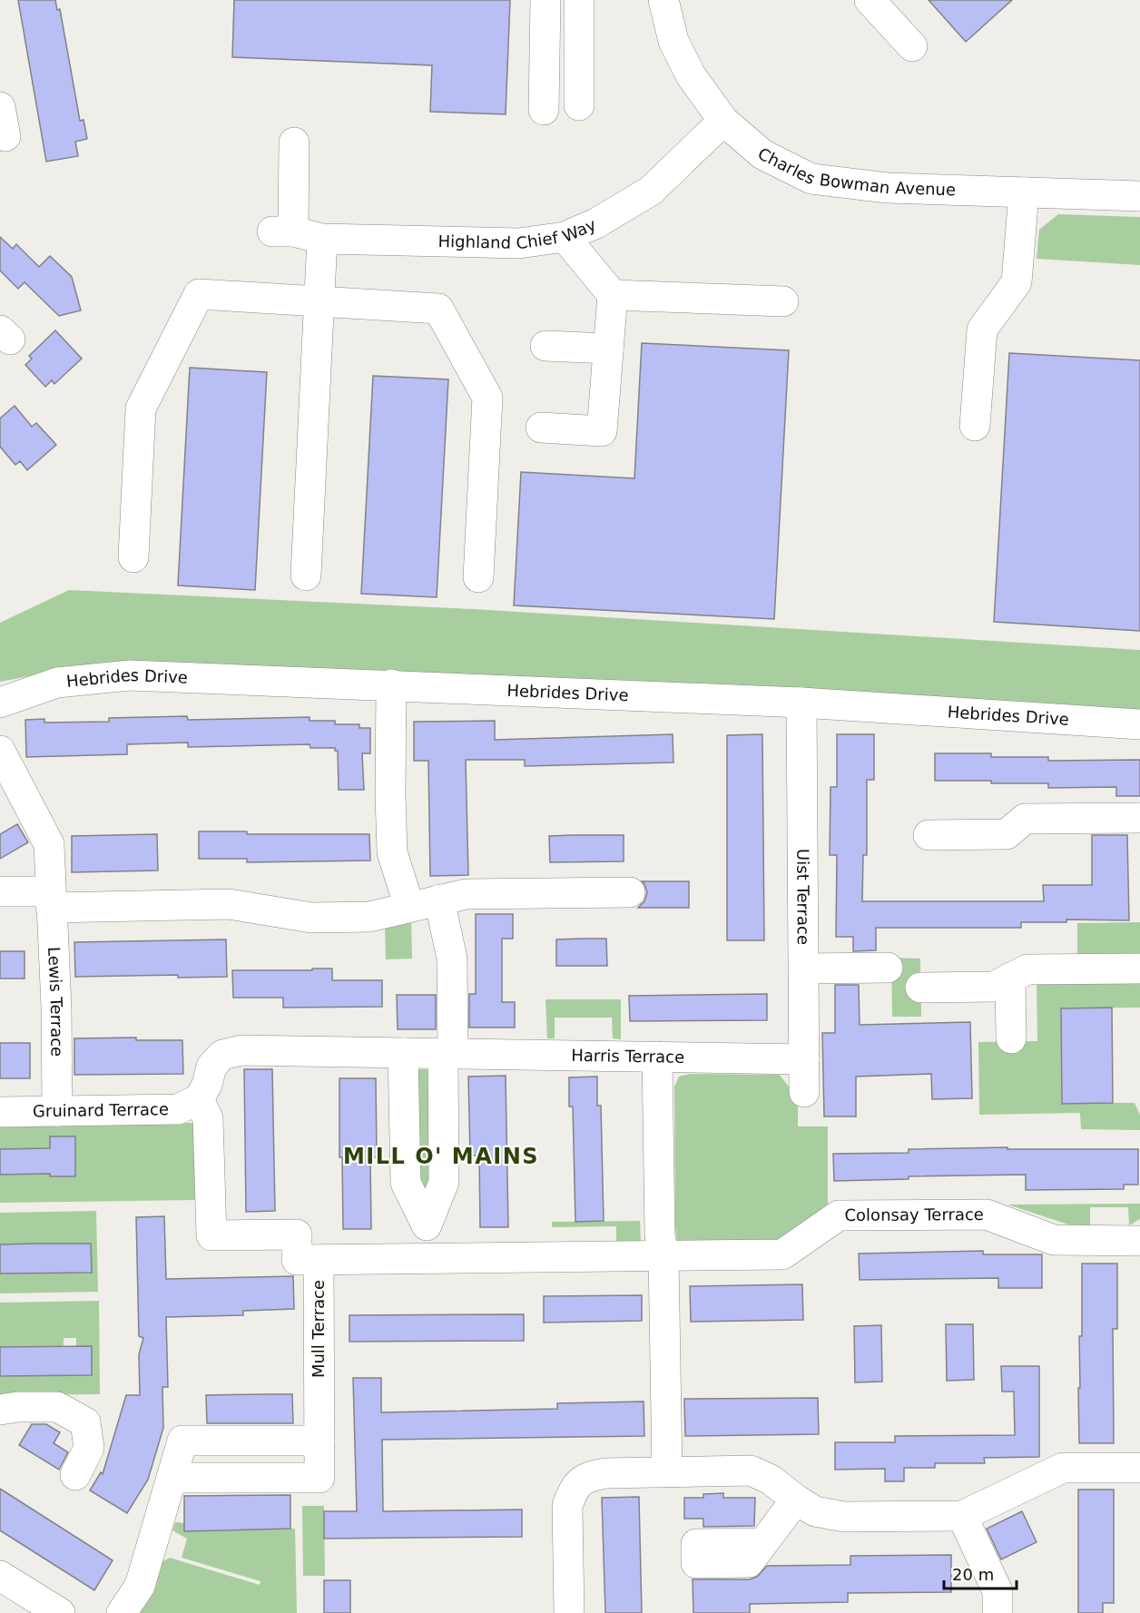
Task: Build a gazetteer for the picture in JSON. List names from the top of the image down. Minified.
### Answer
{"streets":{"street":["Charles Bowman Avenue","Highland Chief Way","Hebrides Drive","Uist Terrace","Lewis Terrace","Harris Terrace","Gruinard Terrace","Colonsay Terrace","Mull Terrace"]},"crossings":[["Charles Bowman Avenue","Highland Chief Way"],["Hebrides Drive","Uist Terrace"],["Uist Terrace","Harris Terrace"],["Lewis Terrace","Gruinard Terrace"],["Harris Terrace","Gruinard Terrace"],["Harris Terrace","Mull Terrace"],["Gruinard Terrace","Mull Terrace"],["Colonsay Terrace","Mull Terrace"]],"districts":["MILL O' MAINS"],"scale_bar":"20 m"}
